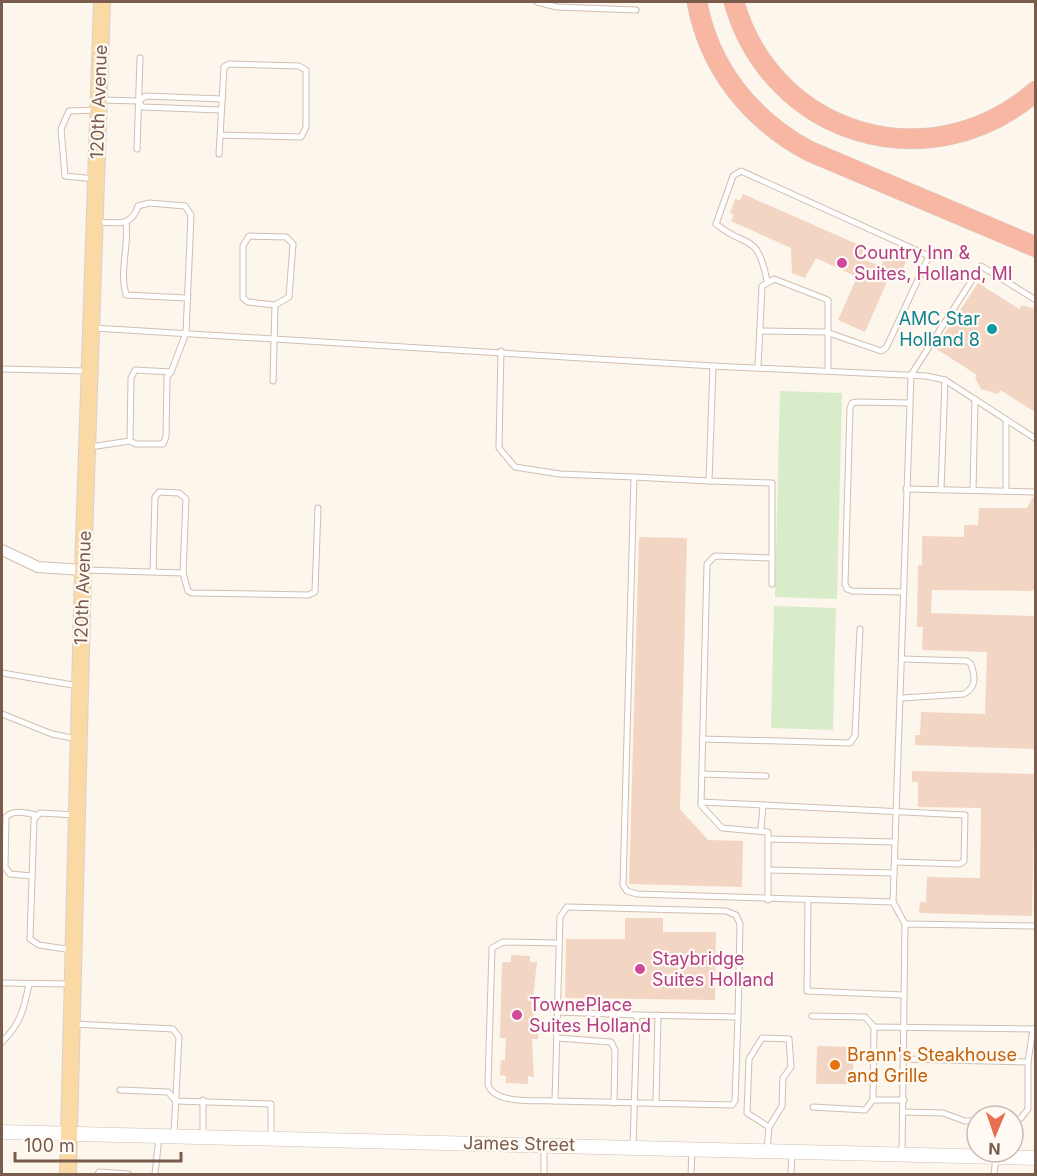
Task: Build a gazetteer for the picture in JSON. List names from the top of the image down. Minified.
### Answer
{"streets":{"main road":["120th Avenue"],"street":["James Street"]},"crossings":[["120th Avenue","James Street"]],"places":["Country Inn & Suites, Holland, MI","AMC Star Holland 8","Staybridge Suites Holland","TownePlace Suites Holland","Brann's Steakhouse and Grille"],"scale_bar":"100 m","north":"bottom"}
